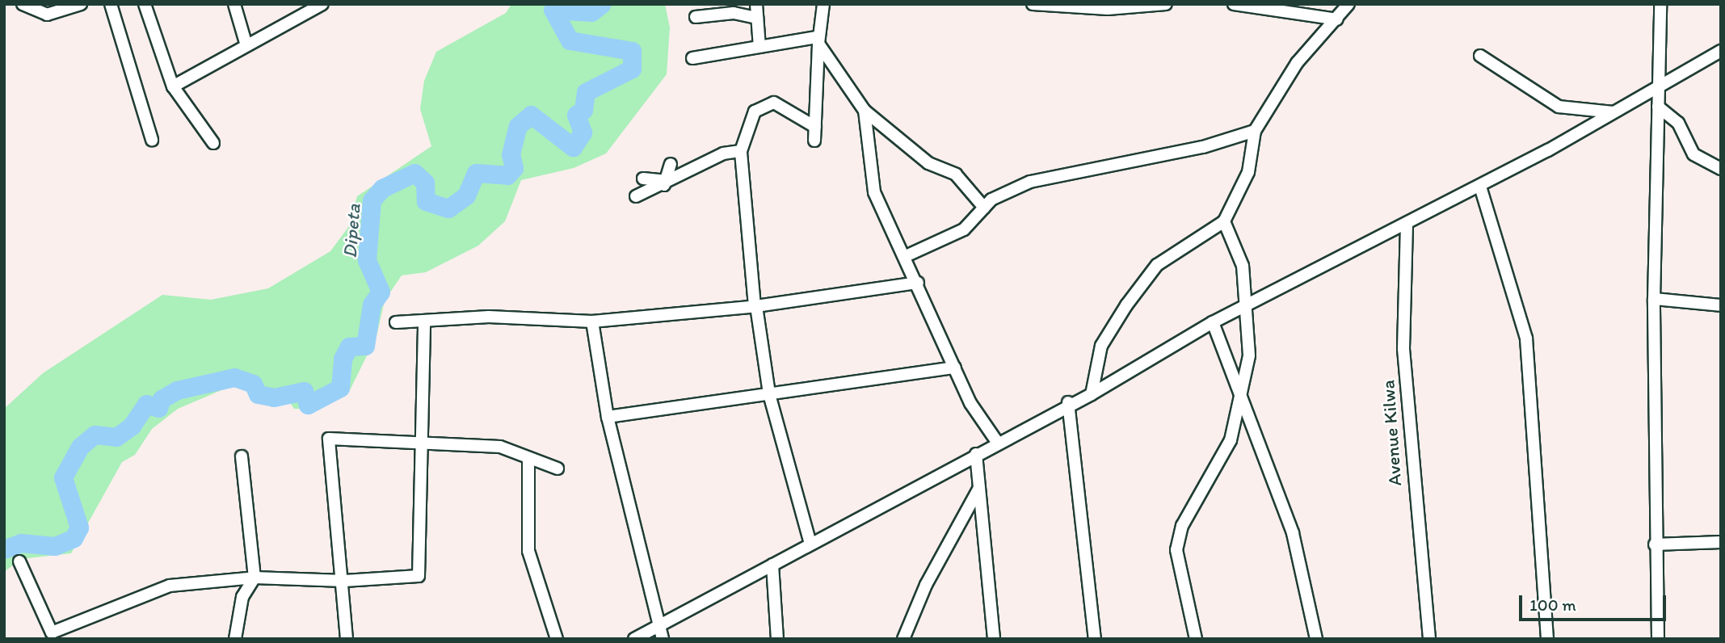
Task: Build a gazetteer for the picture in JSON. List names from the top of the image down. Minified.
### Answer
{"streets":{"street":["Avenue Kilwa"]},"water":["Dipeta"],"scale_bar":"100 m"}
